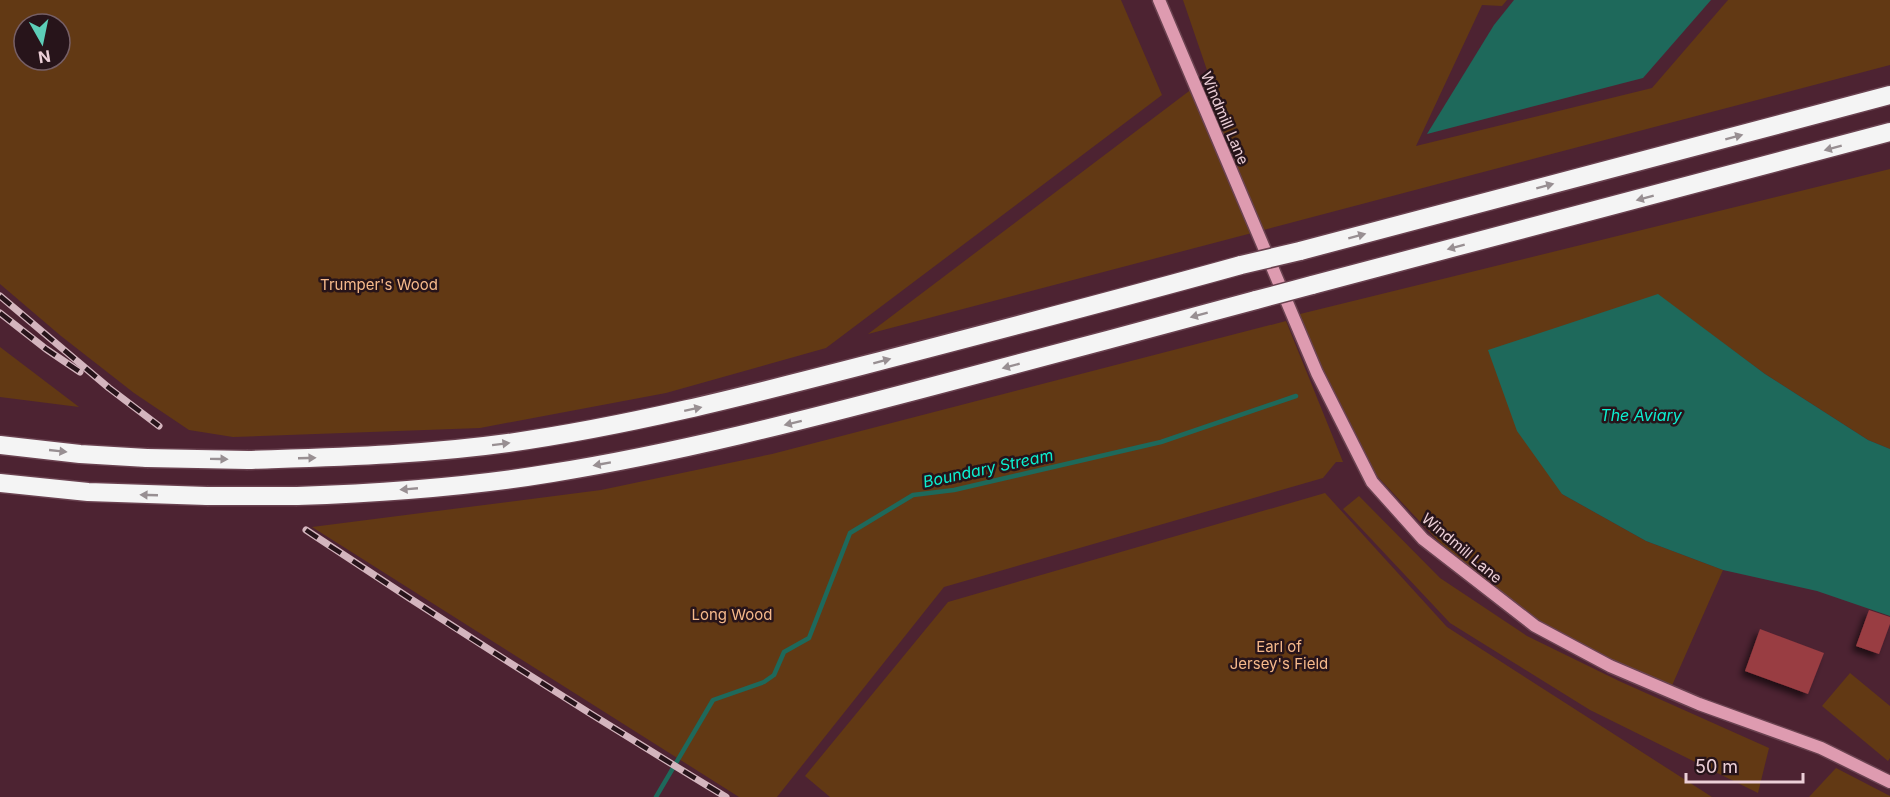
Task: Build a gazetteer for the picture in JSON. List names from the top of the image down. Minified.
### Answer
{"streets":{"main road":["Windmill Lane"]},"water":["The Aviary","Boundary Stream"],"parks":["Trumper's Wood","Long Wood","Earl of Jersey's Field"],"scale_bar":"50 m","north":"bottom"}
